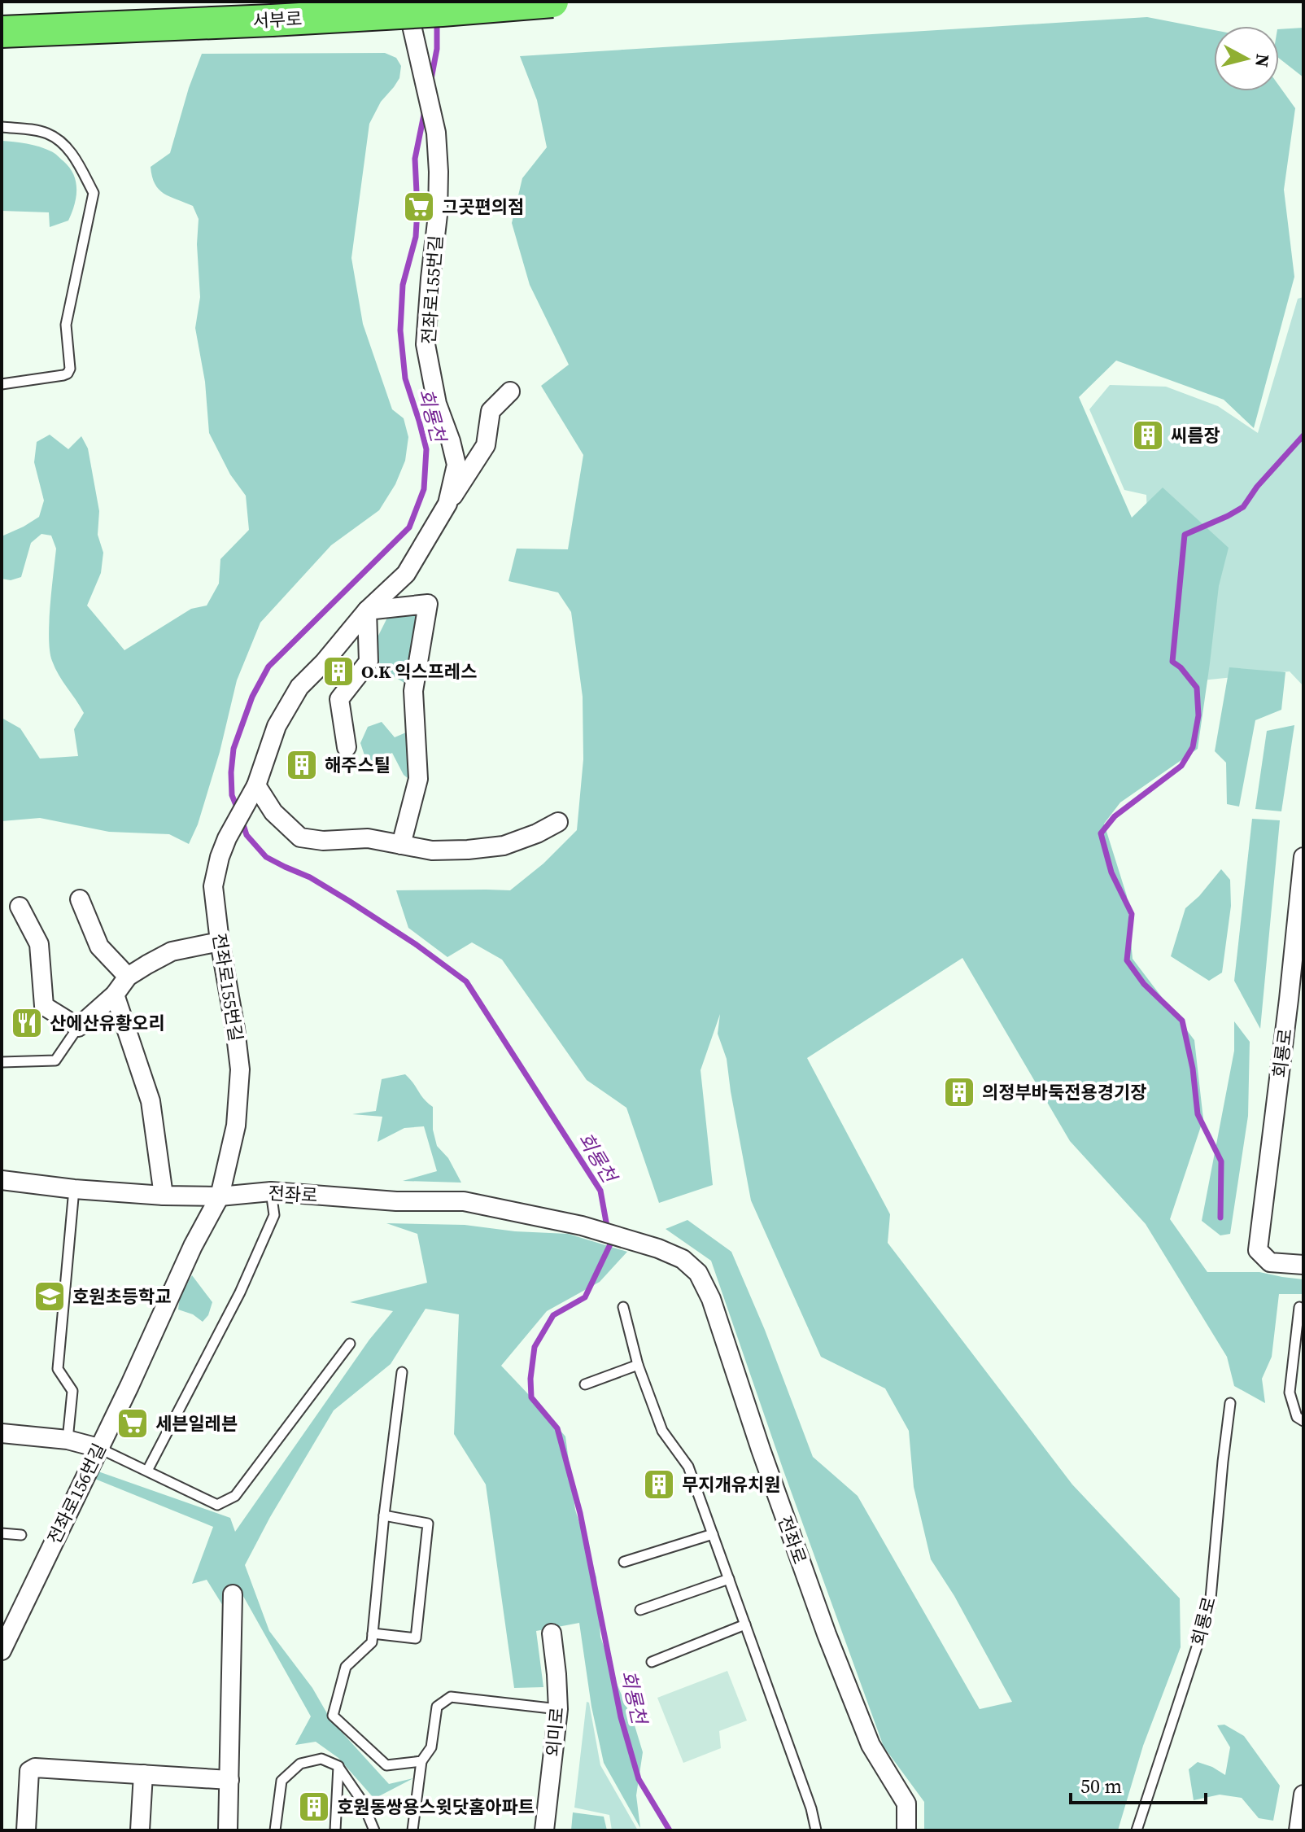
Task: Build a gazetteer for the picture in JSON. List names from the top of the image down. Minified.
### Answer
{"streets":{"highway":["서부로"],"street":["전좌로155번길","회룡로","전좌로","전좌로156번길","외미로"]},"crossings":[["전좌로155번길","전좌로"],["전좌로155번길","전좌로156번길"],["전좌로","전좌로156번길"]],"water":["회룡천"],"places":{"supermarket":["그곳편의점","세븐일레븐"],"building":["씨름장","O.K 익스프레스","해주스틸","의정부바둑전용경기장","무지개유치원","호원동쌍용스윗닷홈아파트"],"restaurant":["산에산유황오리"],"school or university":["호원초등학교"]},"scale_bar":"50 m","north":"right"}
